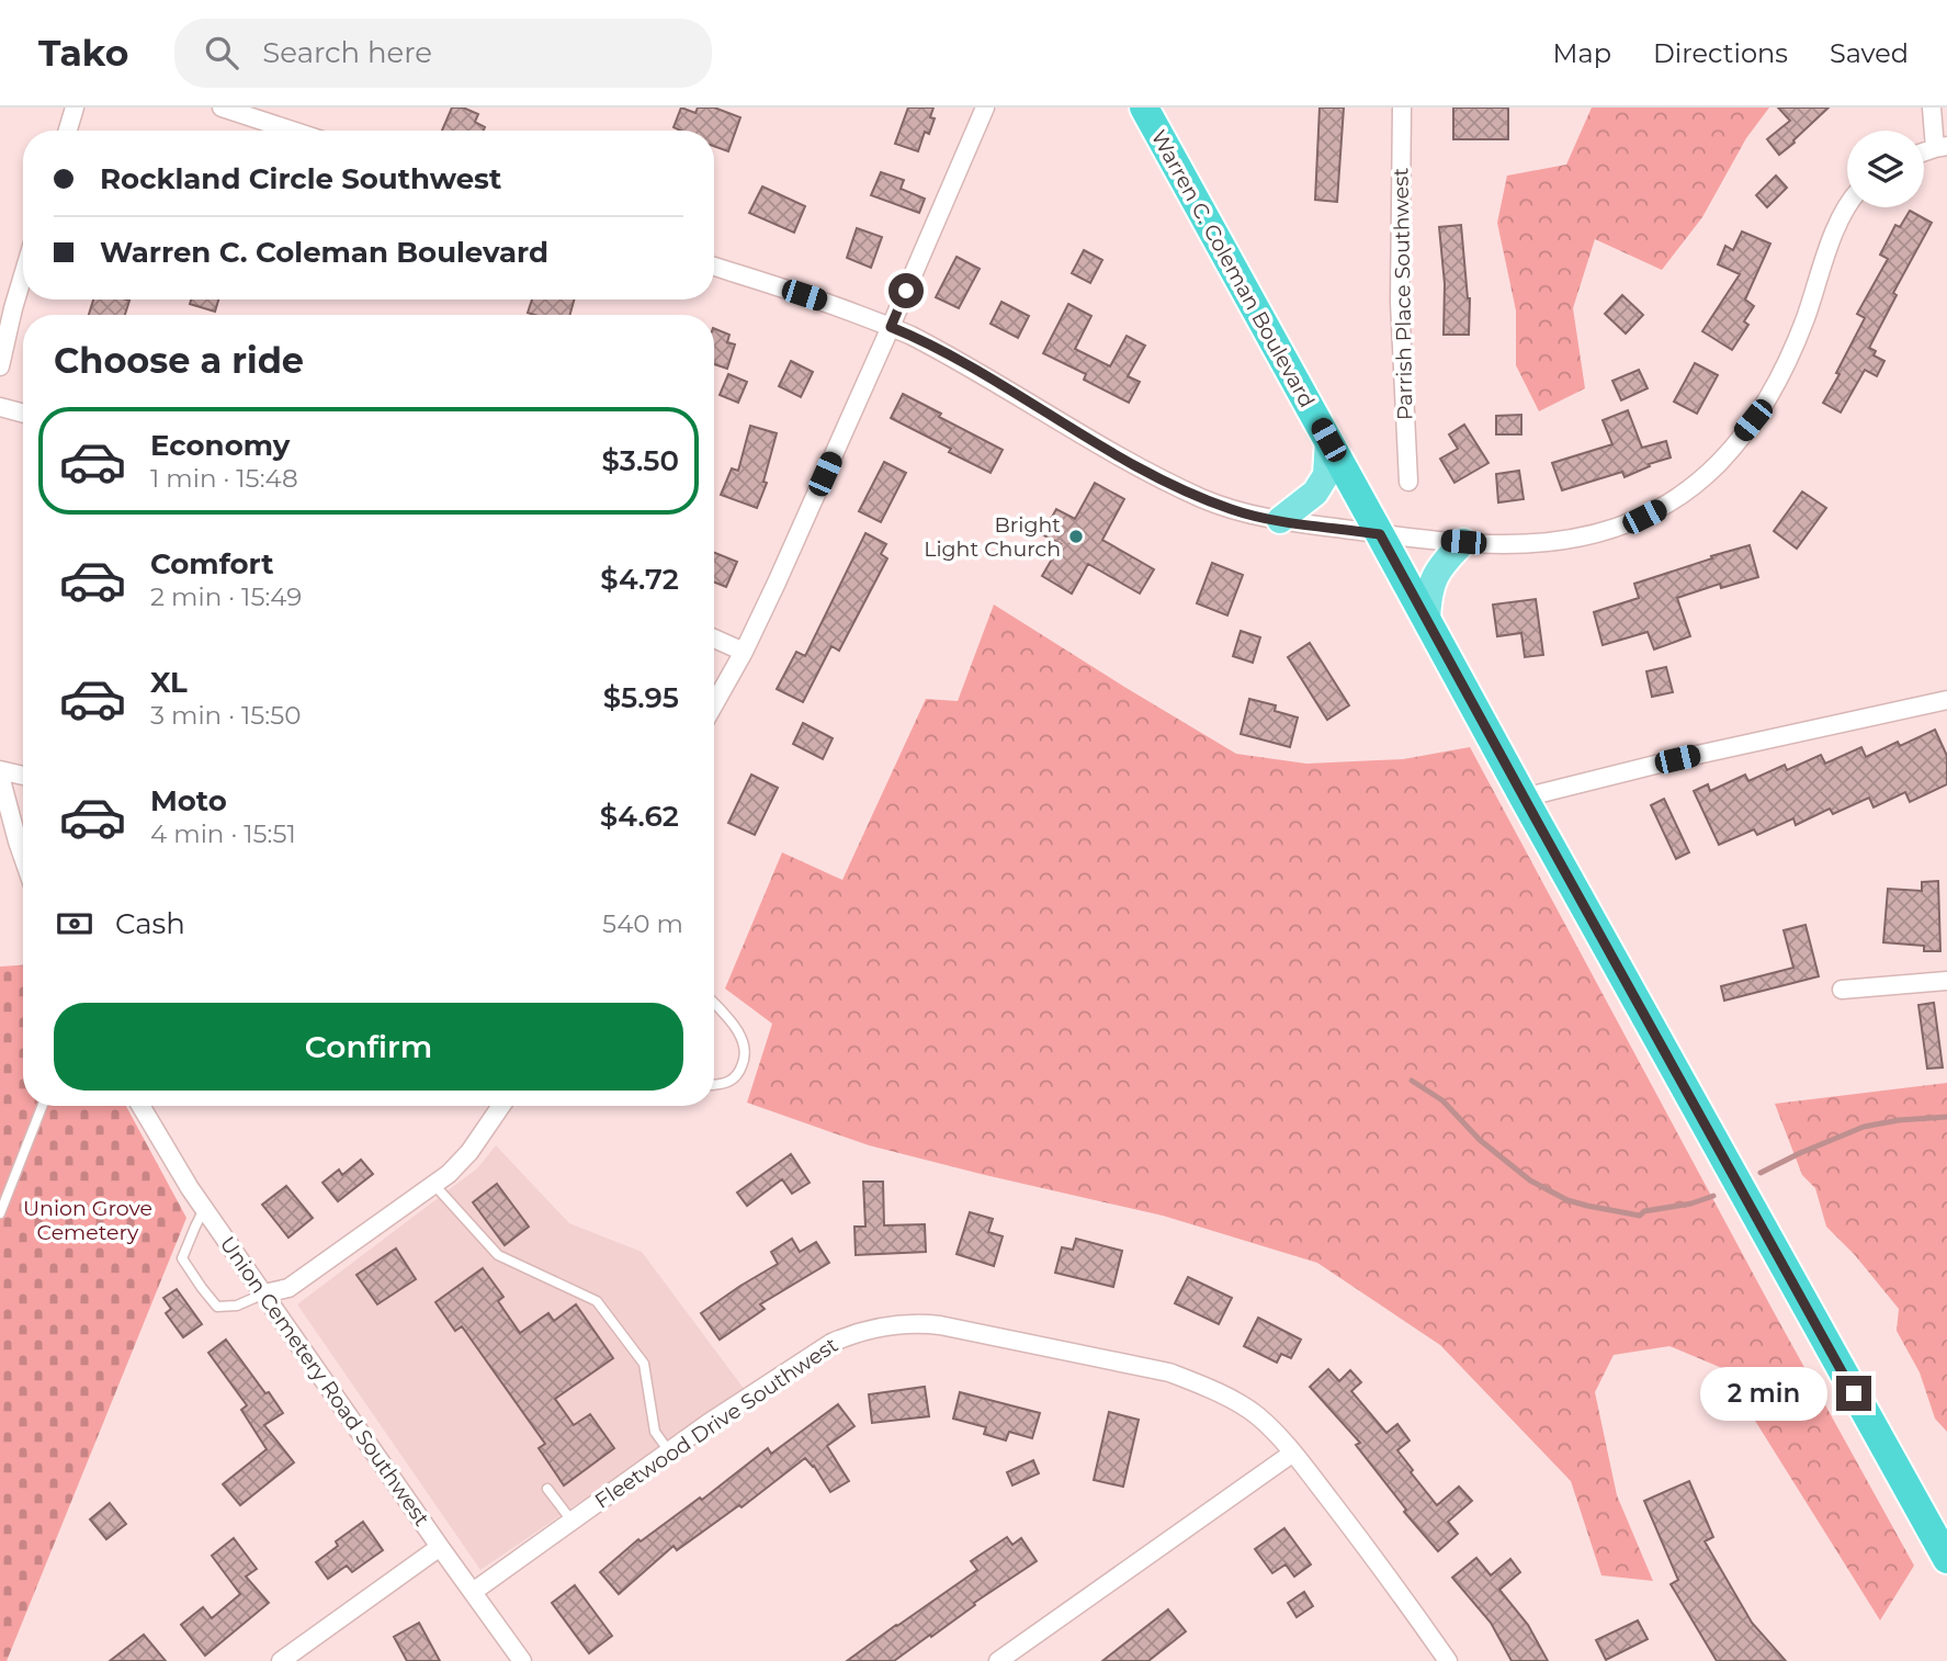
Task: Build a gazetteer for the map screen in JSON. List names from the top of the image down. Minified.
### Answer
{"streets":{"highway":["Warren C. Coleman Boulevard"],"street":["Parrish Place Southwest","Union Cemetery Road Southwest","Fleetwood Drive Southwest"]},"crossings":[["Union Cemetery Road Southwest","Fleetwood Drive Southwest"]],"parks":["Union Grove Cemetery"],"places":["Bright Light Church"],"page":{"header":"Tako","search":"Search here","nav":["Map","Directions","Saved"],"banner":["Rockland Circle Southwest","Warren C. Coleman Boulevard"],"heading":"Choose a ride","list":[{"name":"Economy","note":"1 min · 15:48","value":"$3.50"},{"name":"Comfort","note":"2 min · 15:49","value":"$4.72"},{"name":"XL","note":"3 min · 15:50","value":"$5.95"},{"name":"Moto","note":"4 min · 15:51","value":"$4.62"}],"pay":["Cash","540 m"],"buttons":"Confirm","bubble":"2 min"}}
